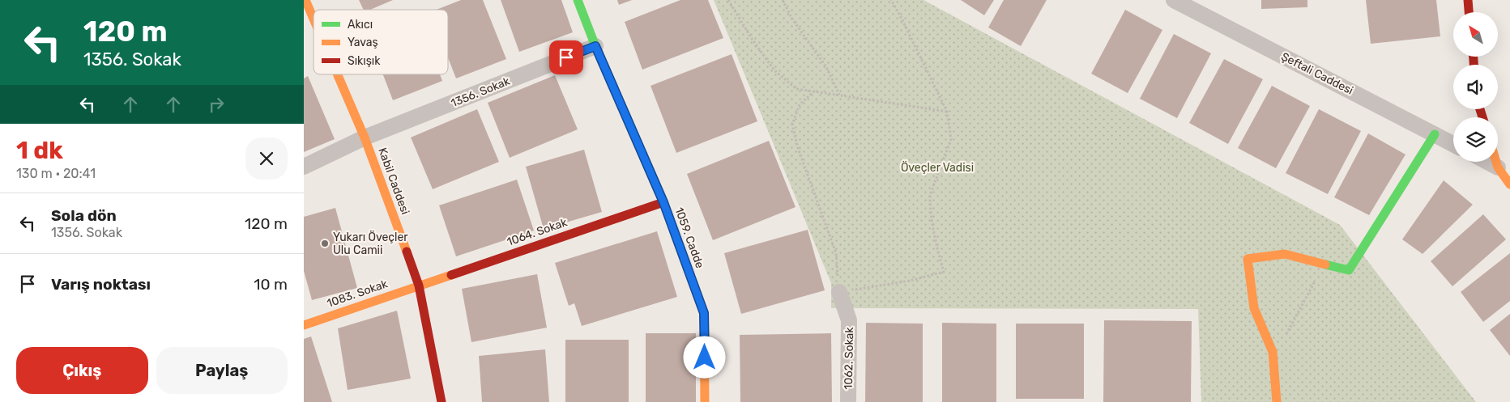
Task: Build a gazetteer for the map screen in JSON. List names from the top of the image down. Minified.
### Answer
{"streets":{"street":["Şeftali Caddesi","1356. Sokak","Kabil Caddesi","1064. Sokak","1059. Cadde","1083. Sokak","1062. Sokak"]},"crossings":[["1356. Sokak","Kabil Caddesi"],["1356. Sokak","1059. Cadde"],["Kabil Caddesi","1064. Sokak"],["Kabil Caddesi","1083. Sokak"],["1064. Sokak","1059. Cadde"],["1064. Sokak","1083. Sokak"]],"parks":["Öveçler Vadisi"],"places":["Yukarı Öveçler Ulu Camii"],"legend":["Akıcı","Yavaş","Sıkışık"],"north":"top left","page":{"turn":["120 m","1356. Sokak"],"heading":["1 dk","130 m · 20:41"],"list":[{"name":"Sola dön","note":"1356. Sokak","value":"120 m"},{"name":"Varış noktası","value":"10 m"}],"buttons":["Çıkış","Paylaş"]}}
